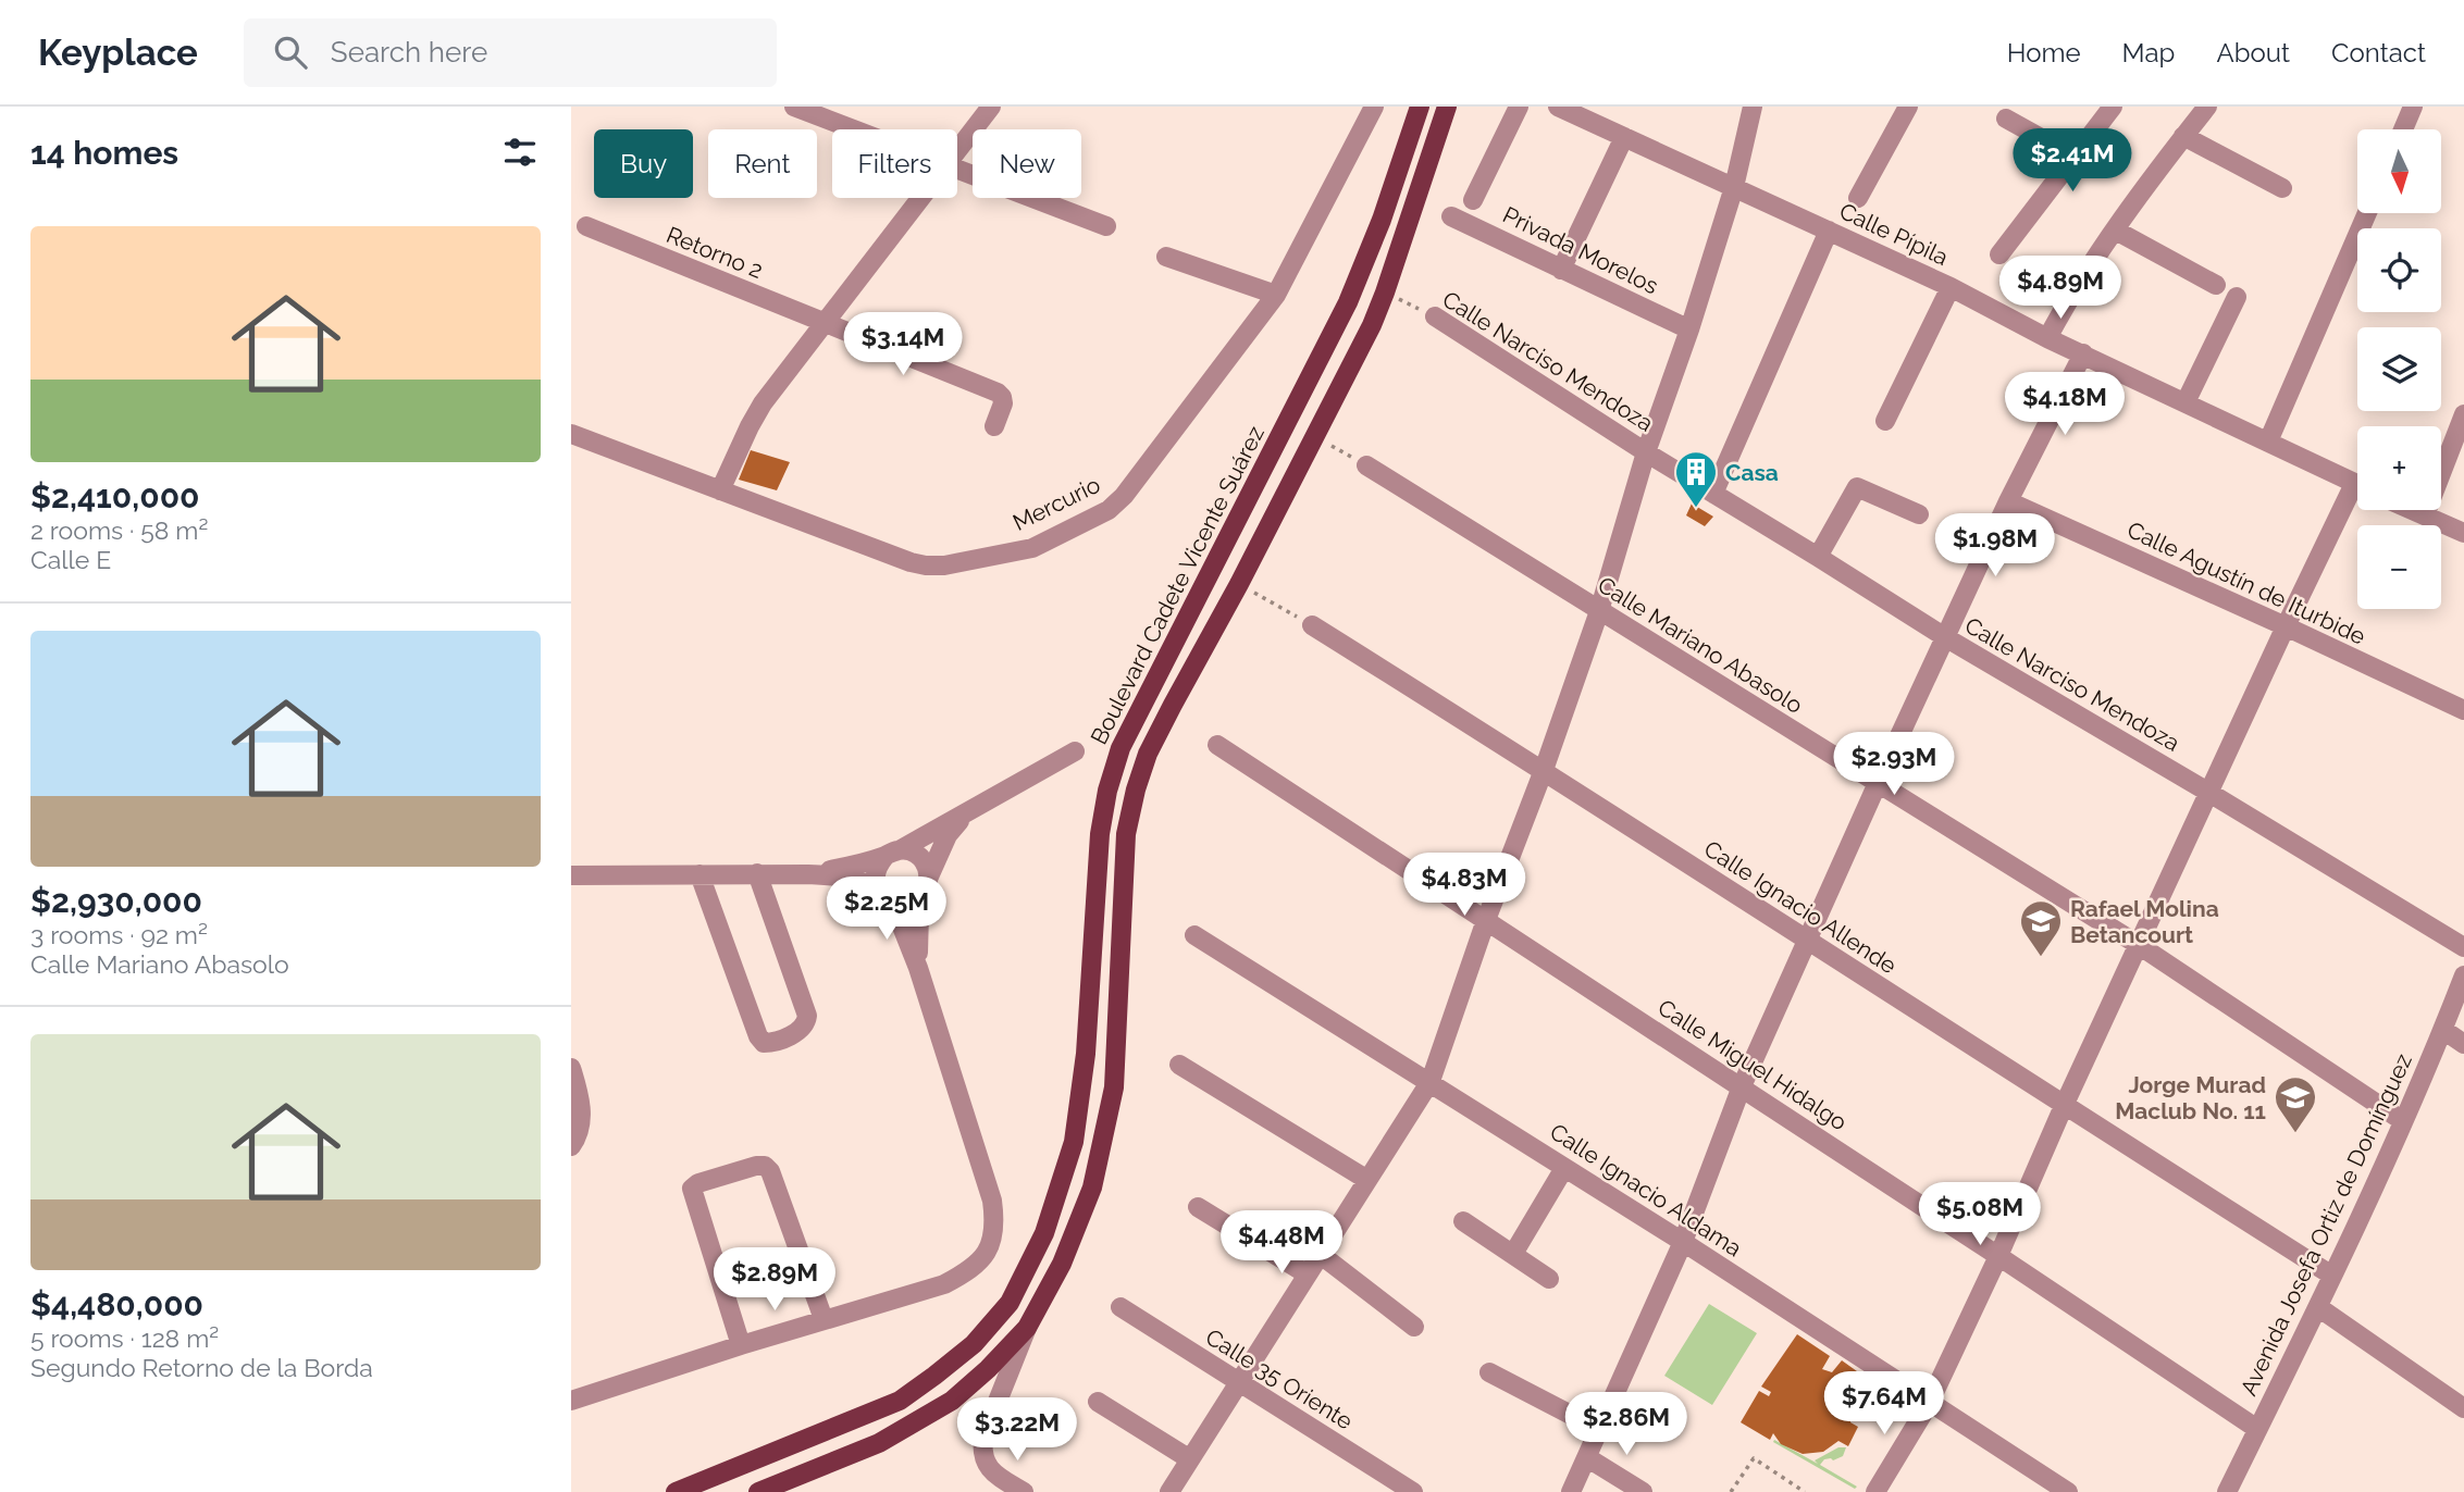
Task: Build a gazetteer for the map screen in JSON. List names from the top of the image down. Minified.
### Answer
{"streets":{"main road":["Boulevard Cadete Vicente Suárez"],"street":["Calle Pípila","Privada Morelos","Retorno 2","Calle Narciso Mendoza","Mercurio","Calle Agustín de Iturbide","Calle Mariano Abasolo","Calle Ignacio Allende","Calle Miguel Hidalgo","Calle Ignacio Aldama","Avenida Josefa Ortiz de Domínguez","Calle 35 Oriente"]},"crossings":[["Calle Mariano Abasolo","Avenida Josefa Ortiz de Domínguez"],["Calle Ignacio Allende","Avenida Josefa Ortiz de Domínguez"],["Calle Miguel Hidalgo","Avenida Josefa Ortiz de Domínguez"]],"places":{"building":["Casa"],"school or university":["Rafael Molina Betancourt","Jorge Murad Maclub No. 11"]},"north":"bottom","page":{"header":"Keyplace","search":"Search here","nav":["Home","Map","About","Contact"],"heading":"14 homes","price":["$2.41M","$4.89M","$3.14M","$4.18M","$1.98M","$2.93M","$4.83M","$2.25M","$5.08M","$4.48M","$2.89M","$7.64M","$2.86M","$3.22M"],"map_buttons":["+","−"],"chip":["Buy","Rent","Filters","New"],"list":[{"name":"$2,410,000","note":"2 rooms · 58 m² · Calle E"},{"name":"$2,930,000","note":"3 rooms · 92 m² · Calle Mariano Abasolo"},{"name":"$4,480,000","note":"5 rooms · 128 m² · Segundo Retorno de la Borda"}]}}
